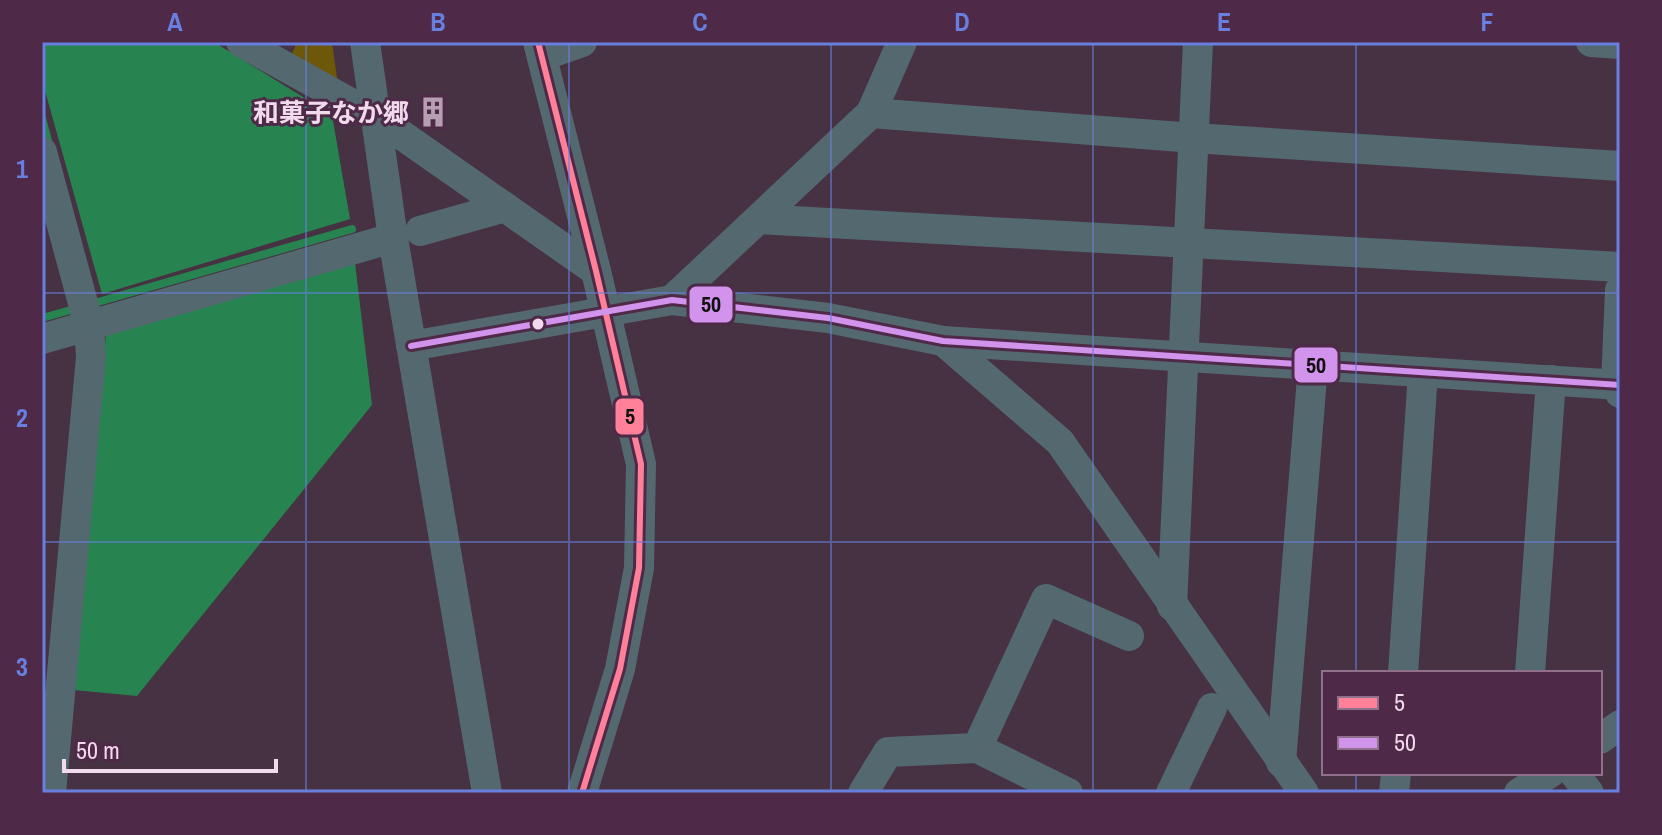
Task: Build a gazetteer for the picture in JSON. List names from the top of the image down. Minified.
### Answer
{"places":{"building":["和菓子なか郷"]},"lines":["transit line 5","transit line 50"],"legend":["5","50"],"scale_bar":"50 m","grid":{"columns":["A","B","C","D","E","F"],"rows":["1","2","3"]}}
